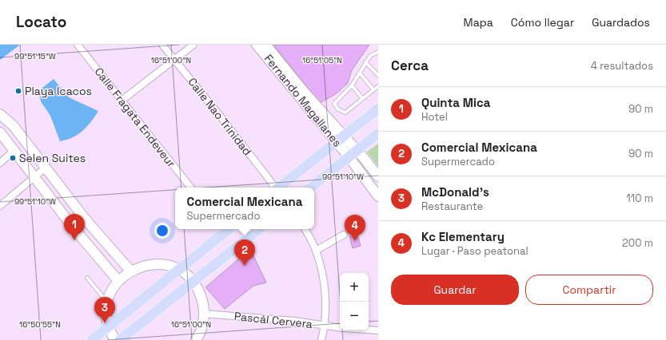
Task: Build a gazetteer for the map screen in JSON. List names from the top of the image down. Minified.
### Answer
{"streets":{"main road":["Fernando Magallanes"],"street":["Calle Nao Trinidad","Calle Fragata Endeveur","Pascál Cervera"]},"places":["Playa Icacos","Selen Suites"],"page":{"header":"Locato","nav":["Mapa","Cómo llegar","Guardados"],"heading":["Cerca","4 resultados"],"list":[{"mark":"1","name":"Quinta Mica","note":"Hotel","value":"90 m"},{"mark":"2","name":"Comercial Mexicana","note":"Supermercado","value":"90 m"},{"mark":"3","name":"McDonald's","note":"Restaurante","value":"110 m"},{"mark":"4","name":"Kc Elementary","note":"Lugar · Paso peatonal","value":"200 m"}],"popup":["Comercial Mexicana","Supermercado"],"pins":["1","4","2","3"],"buttons":["Guardar","Compartir"],"map_buttons":["+","−"]},"coordinates":["99°51'15\"W","16°51'00\"N","16°51'05\"N","99°51'10\"W","16°50'55\"N"]}
